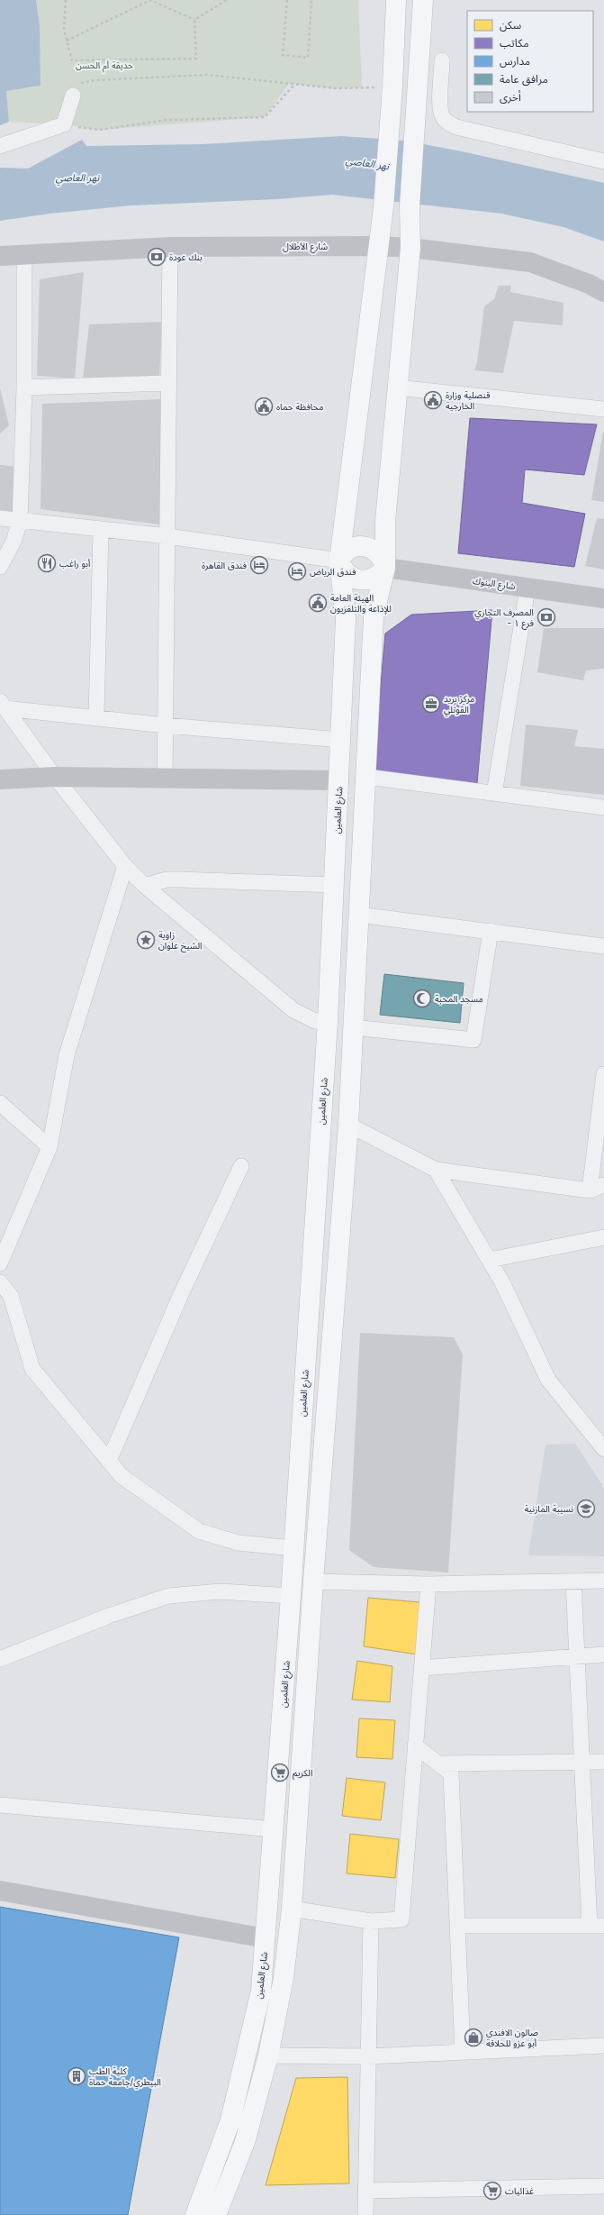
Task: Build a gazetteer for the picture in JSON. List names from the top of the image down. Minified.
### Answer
{"streets":{"main road":["شارع الأطلال","شارع البنوك","شارع العلمين"]},"crossings":[["شارع الأطلال","شارع العلمين"],["شارع البنوك","شارع العلمين"]],"water":["نهر العاصي"],"parks":["حديقة أم الحسن"],"places":{"bank":["بنك عودة","المصرف التجاري - فرع ١"],"public building":["قنصلية وزارة الخارجية","محافظة حماه","الهيئة العامة للإذاعة والتلفزيون"],"restaurant":["أبو راغب"],"hotel":["فندق القاهرة","فندق الرياض"],"office":["مركز بريد القوتلي"],"place":["زاوية الشيخ علوان"],"mosque":["مسجد المحبة"],"school or university":["نسيبة المازنية"],"supermarket":["الكريم","غذائيات"],"shop":["صالون الافندي أبو عزو للحلاقة"],"building":["كلية الطب البيطري/جامعة حماة"]},"legend":["سكن","مكاتب","مدارس","مرافق عامة","أخرى"]}
